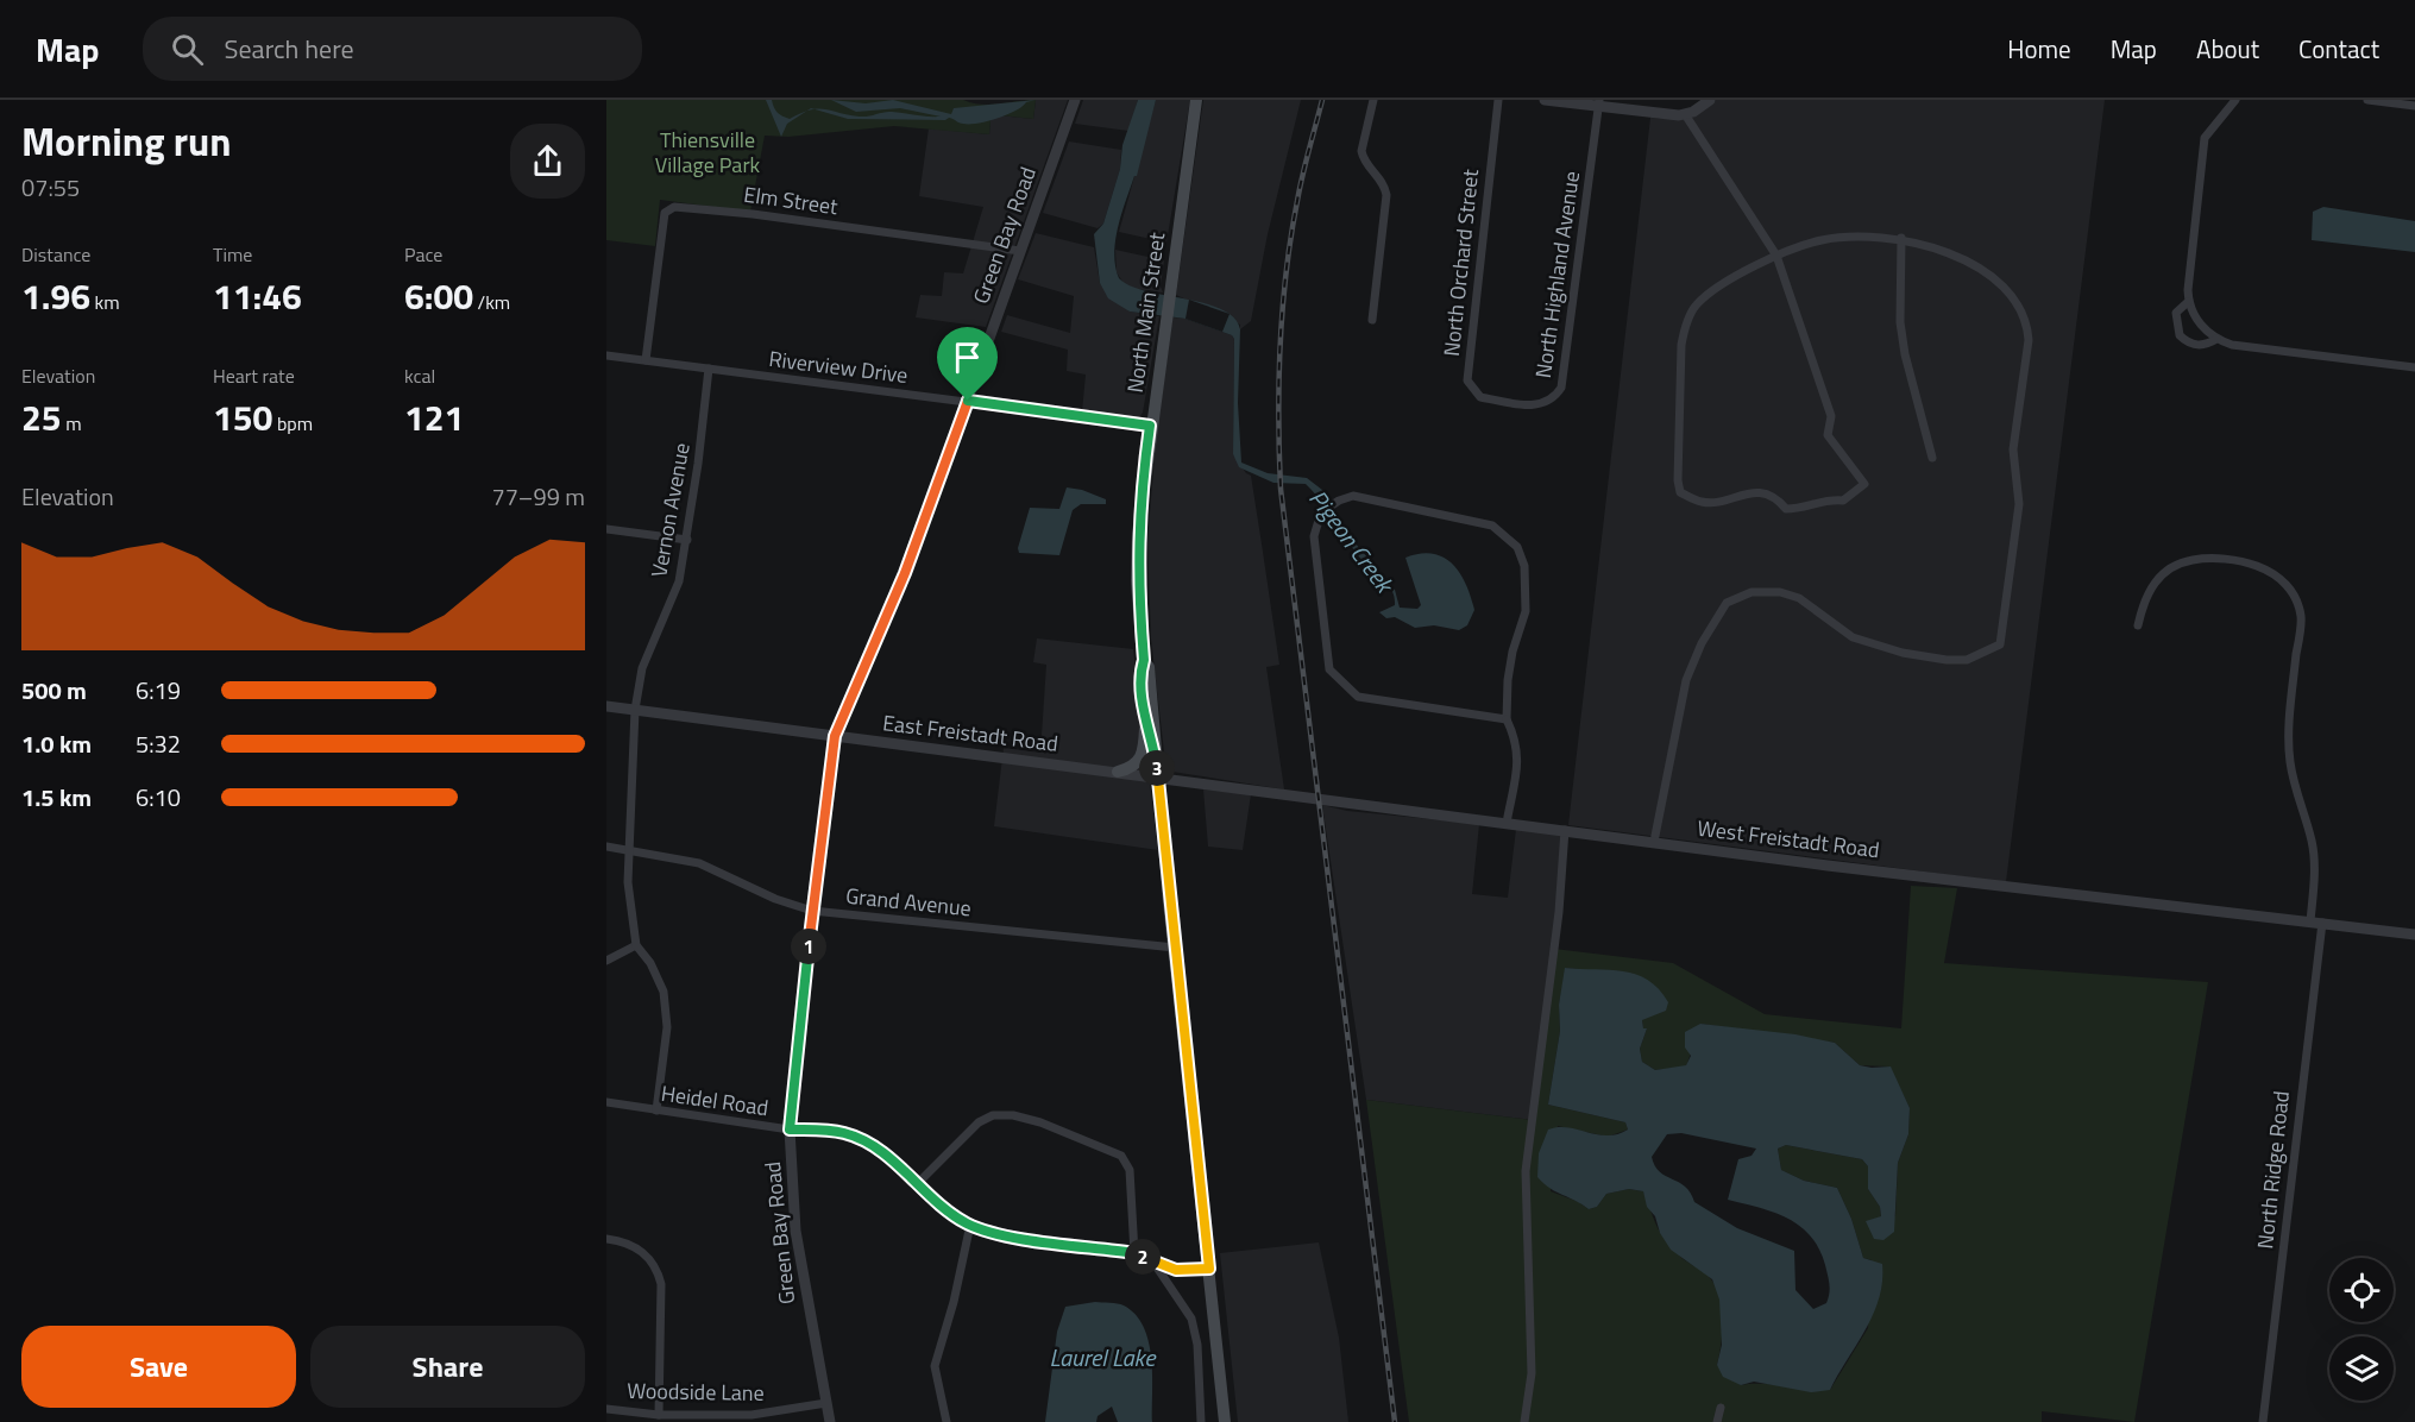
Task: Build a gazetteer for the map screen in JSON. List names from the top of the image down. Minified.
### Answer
{"streets":{"main road":["North Main Street"],"street":["Elm Street","Green Bay Road","North Orchard Street","North Highland Avenue","Riverview Drive","Vernon Avenue","East Freistadt Road","West Freistadt Road","Grand Avenue","Heidel Road","North Ridge Road","Woodside Lane"]},"crossings":[["Elm Street","Green Bay Road"],["Elm Street","Riverview Drive"],["Green Bay Road","Riverview Drive"],["Green Bay Road","East Freistadt Road"],["Green Bay Road","Grand Avenue"],["Green Bay Road","Heidel Road"],["Green Bay Road","Woodside Lane"],["North Orchard Street","North Highland Avenue"],["North Main Street","Riverview Drive"],["North Main Street","East Freistadt Road"],["North Main Street","West Freistadt Road"],["North Main Street","Grand Avenue"],["North Main Street","Heidel Road"],["Riverview Drive","Vernon Avenue"],["Vernon Avenue","East Freistadt Road"],["Vernon Avenue","Grand Avenue"],["Vernon Avenue","Heidel Road"],["East Freistadt Road","West Freistadt Road"],["West Freistadt Road","North Ridge Road"]],"water":["Pigeon Creek","Laurel Lake"],"parks":["Thiensville Village Park"],"page":{"header":"Map","search":"Search here","nav":["Home","Map","About","Contact"],"heading":["Morning run","07:55"],"stats":[["Distance","1.96 km"],["Time","11:46"],["Pace","6:00 /km"],["Elevation","25 m"],["Heart rate","150 bpm"],["kcal","121"]],"chart":["Elevation","77–99 m"],"list":[{"name":"500 m","note":"6:19"},{"name":"1.0 km","note":"5:32"},{"name":"1.5 km","note":"6:10"}],"pins":["3","1","2"],"buttons":["Save","Share"]}}
